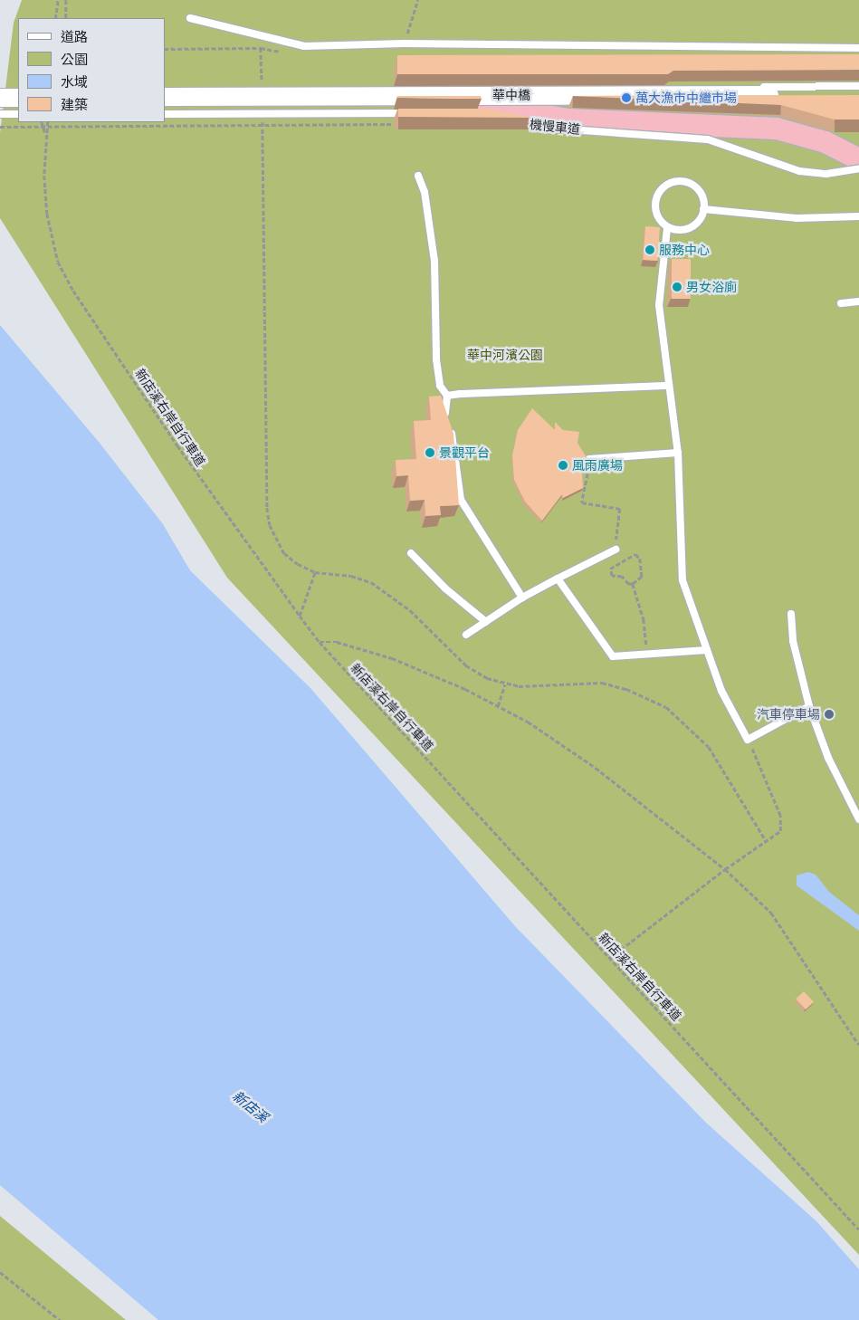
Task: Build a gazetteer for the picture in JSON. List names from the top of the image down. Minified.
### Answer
{"streets":{"main road":["華中橋"],"lane":["機慢車道"],"path":["新店溪右岸自行車道"]},"water":["新店溪"],"parks":["華中河濱公園"],"places":["萬大漁市中繼市場","服務中心","男女浴廁","景觀平台","風雨廣場","汽車停車場"],"legend":["道路","公園","水域","建築"]}
